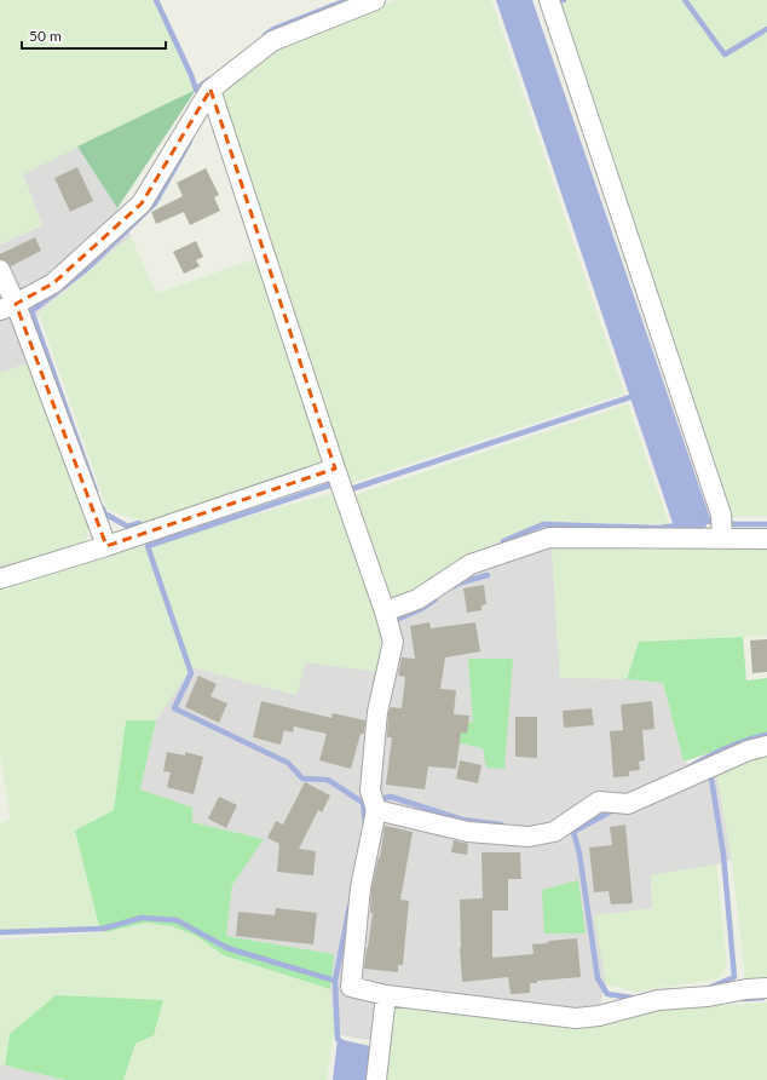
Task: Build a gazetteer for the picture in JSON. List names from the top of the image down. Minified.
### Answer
{"scale_bar":"50 m"}
